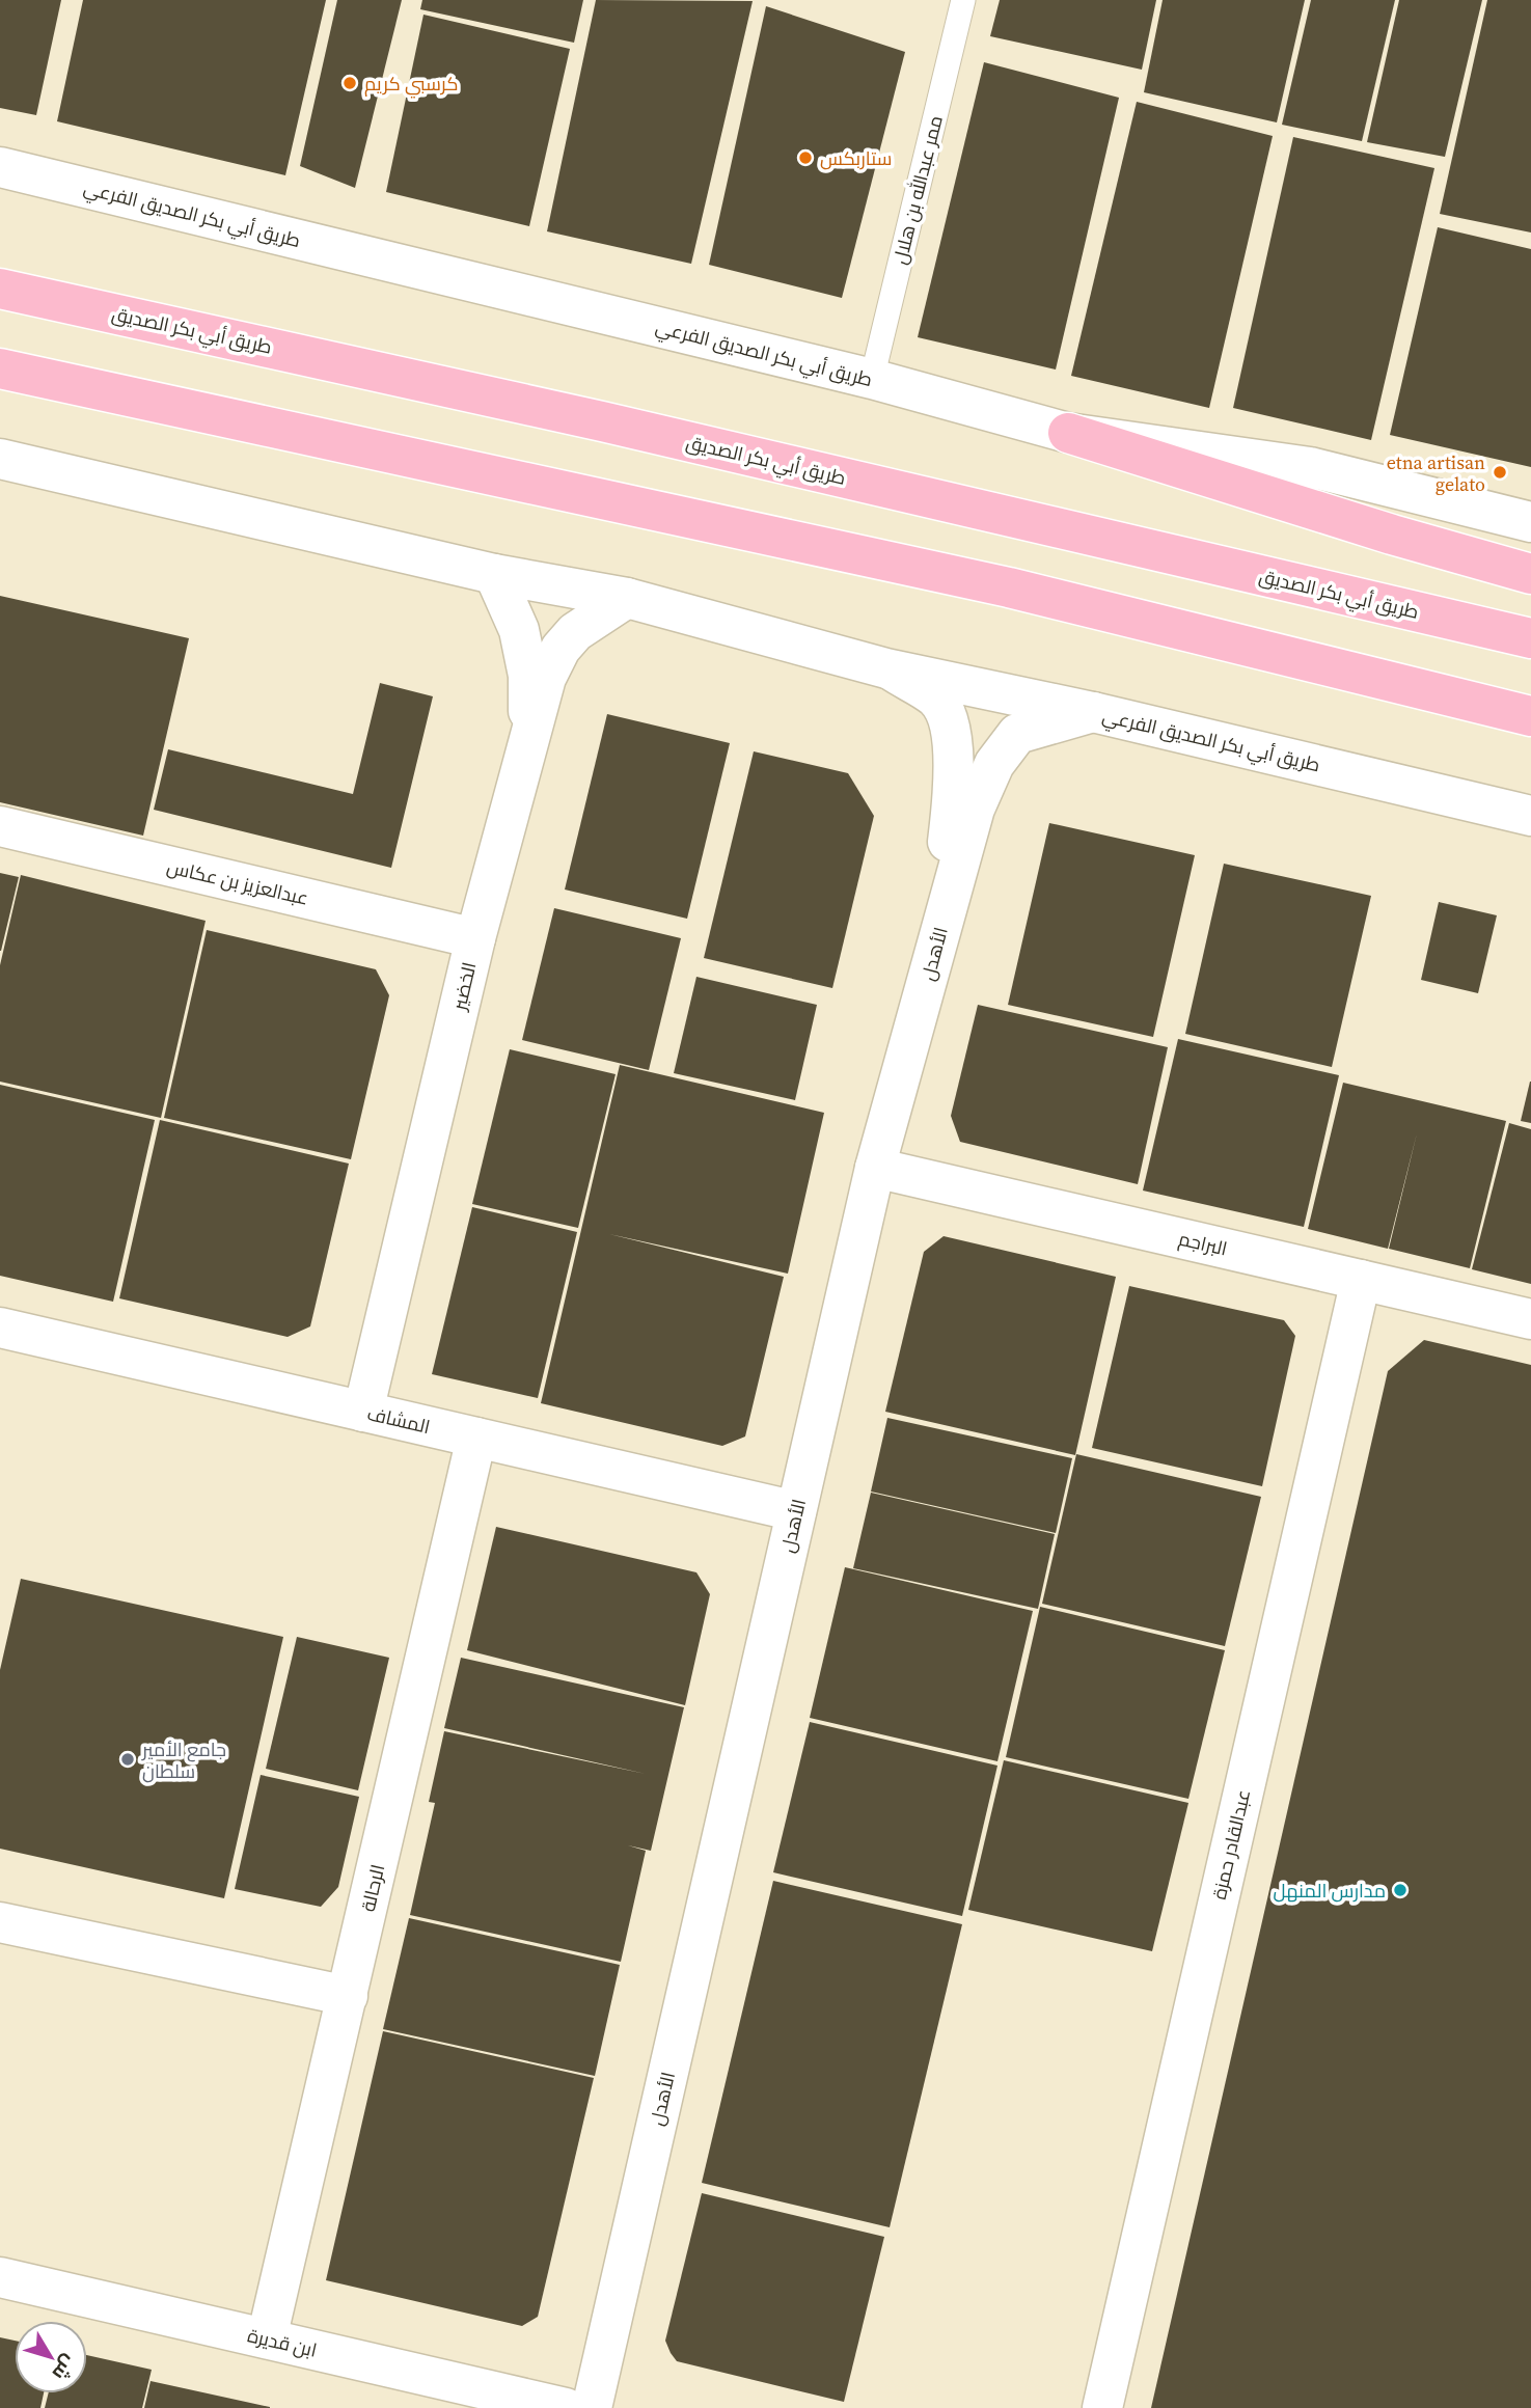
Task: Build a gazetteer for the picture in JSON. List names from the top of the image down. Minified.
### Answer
{"streets":{"main road":["طريق أبي بكر الصديق"],"street":["طريق أبي بكر الصديق الفرعي","عبدالعزيز بن عكاس","الأهدل","الخضير","البراجم","المشاف","عبدالقادر حمزة","الرحالة","ابن قديرة"],"lane":["ممر عبدالله بن هلال"]},"crossings":[["ممر عبدالله بن هلال","طريق أبي بكر الصديق الفرعي"],["طريق أبي بكر الصديق الفرعي","الأهدل"],["طريق أبي بكر الصديق الفرعي","الخضير"],["عبدالعزيز بن عكاس","الخضير"],["الأهدل","البراجم"],["الأهدل","المشاف"],["الخضير","المشاف"],["البراجم","عبدالقادر حمزة"],["المشاف","الرحالة"],["الرحالة","ابن قديرة"]],"places":["كرسبي كريم","ستاربكس","etna artisan gelato","جامع الأمير سلطان","مدارس المنهل"],"north":"bottom right"}
